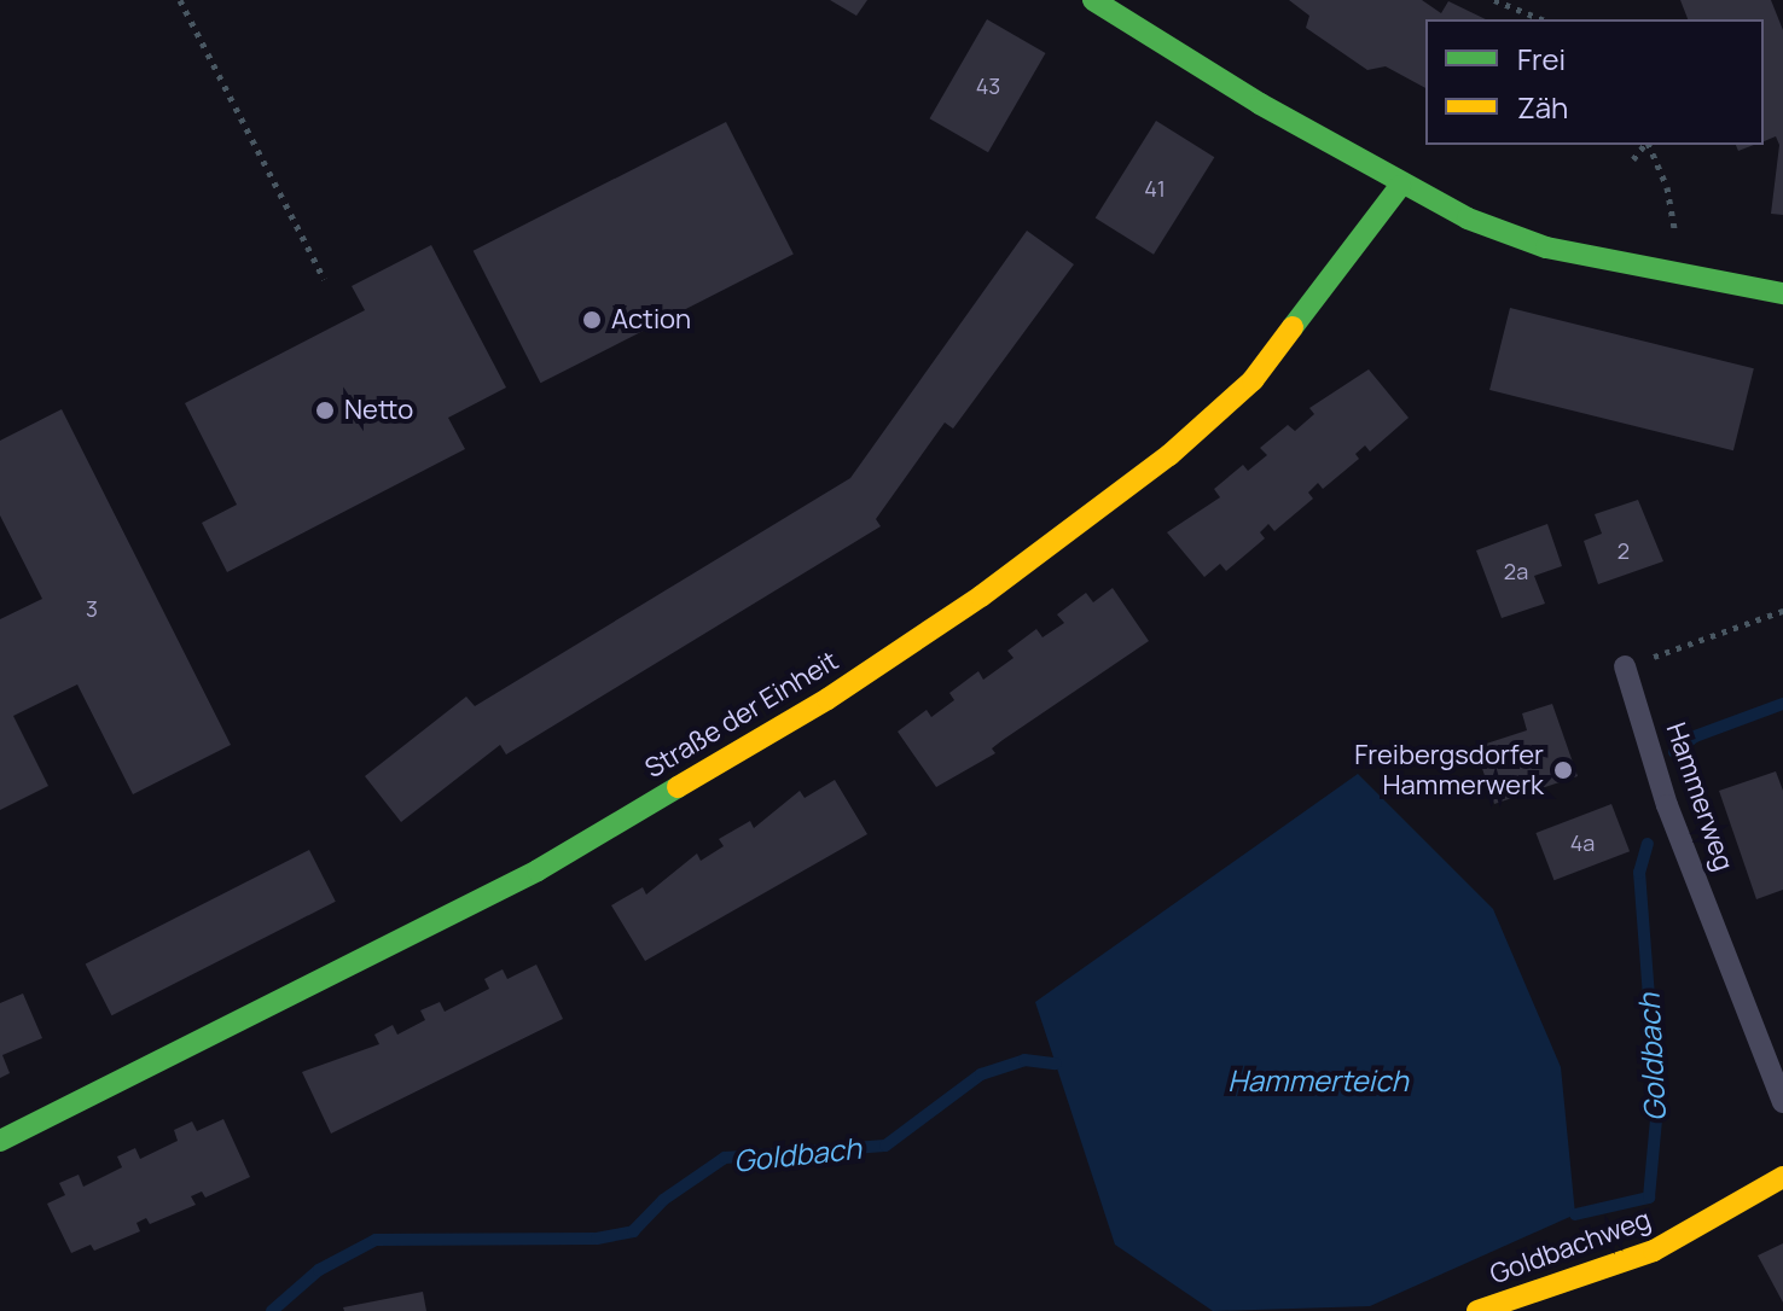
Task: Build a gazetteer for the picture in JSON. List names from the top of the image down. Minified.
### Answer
{"streets":{"street":["Straße der Einheit","Goldbachweg"],"lane":["Hammerweg"]},"water":["Goldbach","Hammerteich"],"places":["Action","Netto","Freibergsdorfer Hammerwerk"],"house_numbers":["43","41","2","2a","3","4a"],"legend":["Frei","Zäh"]}
